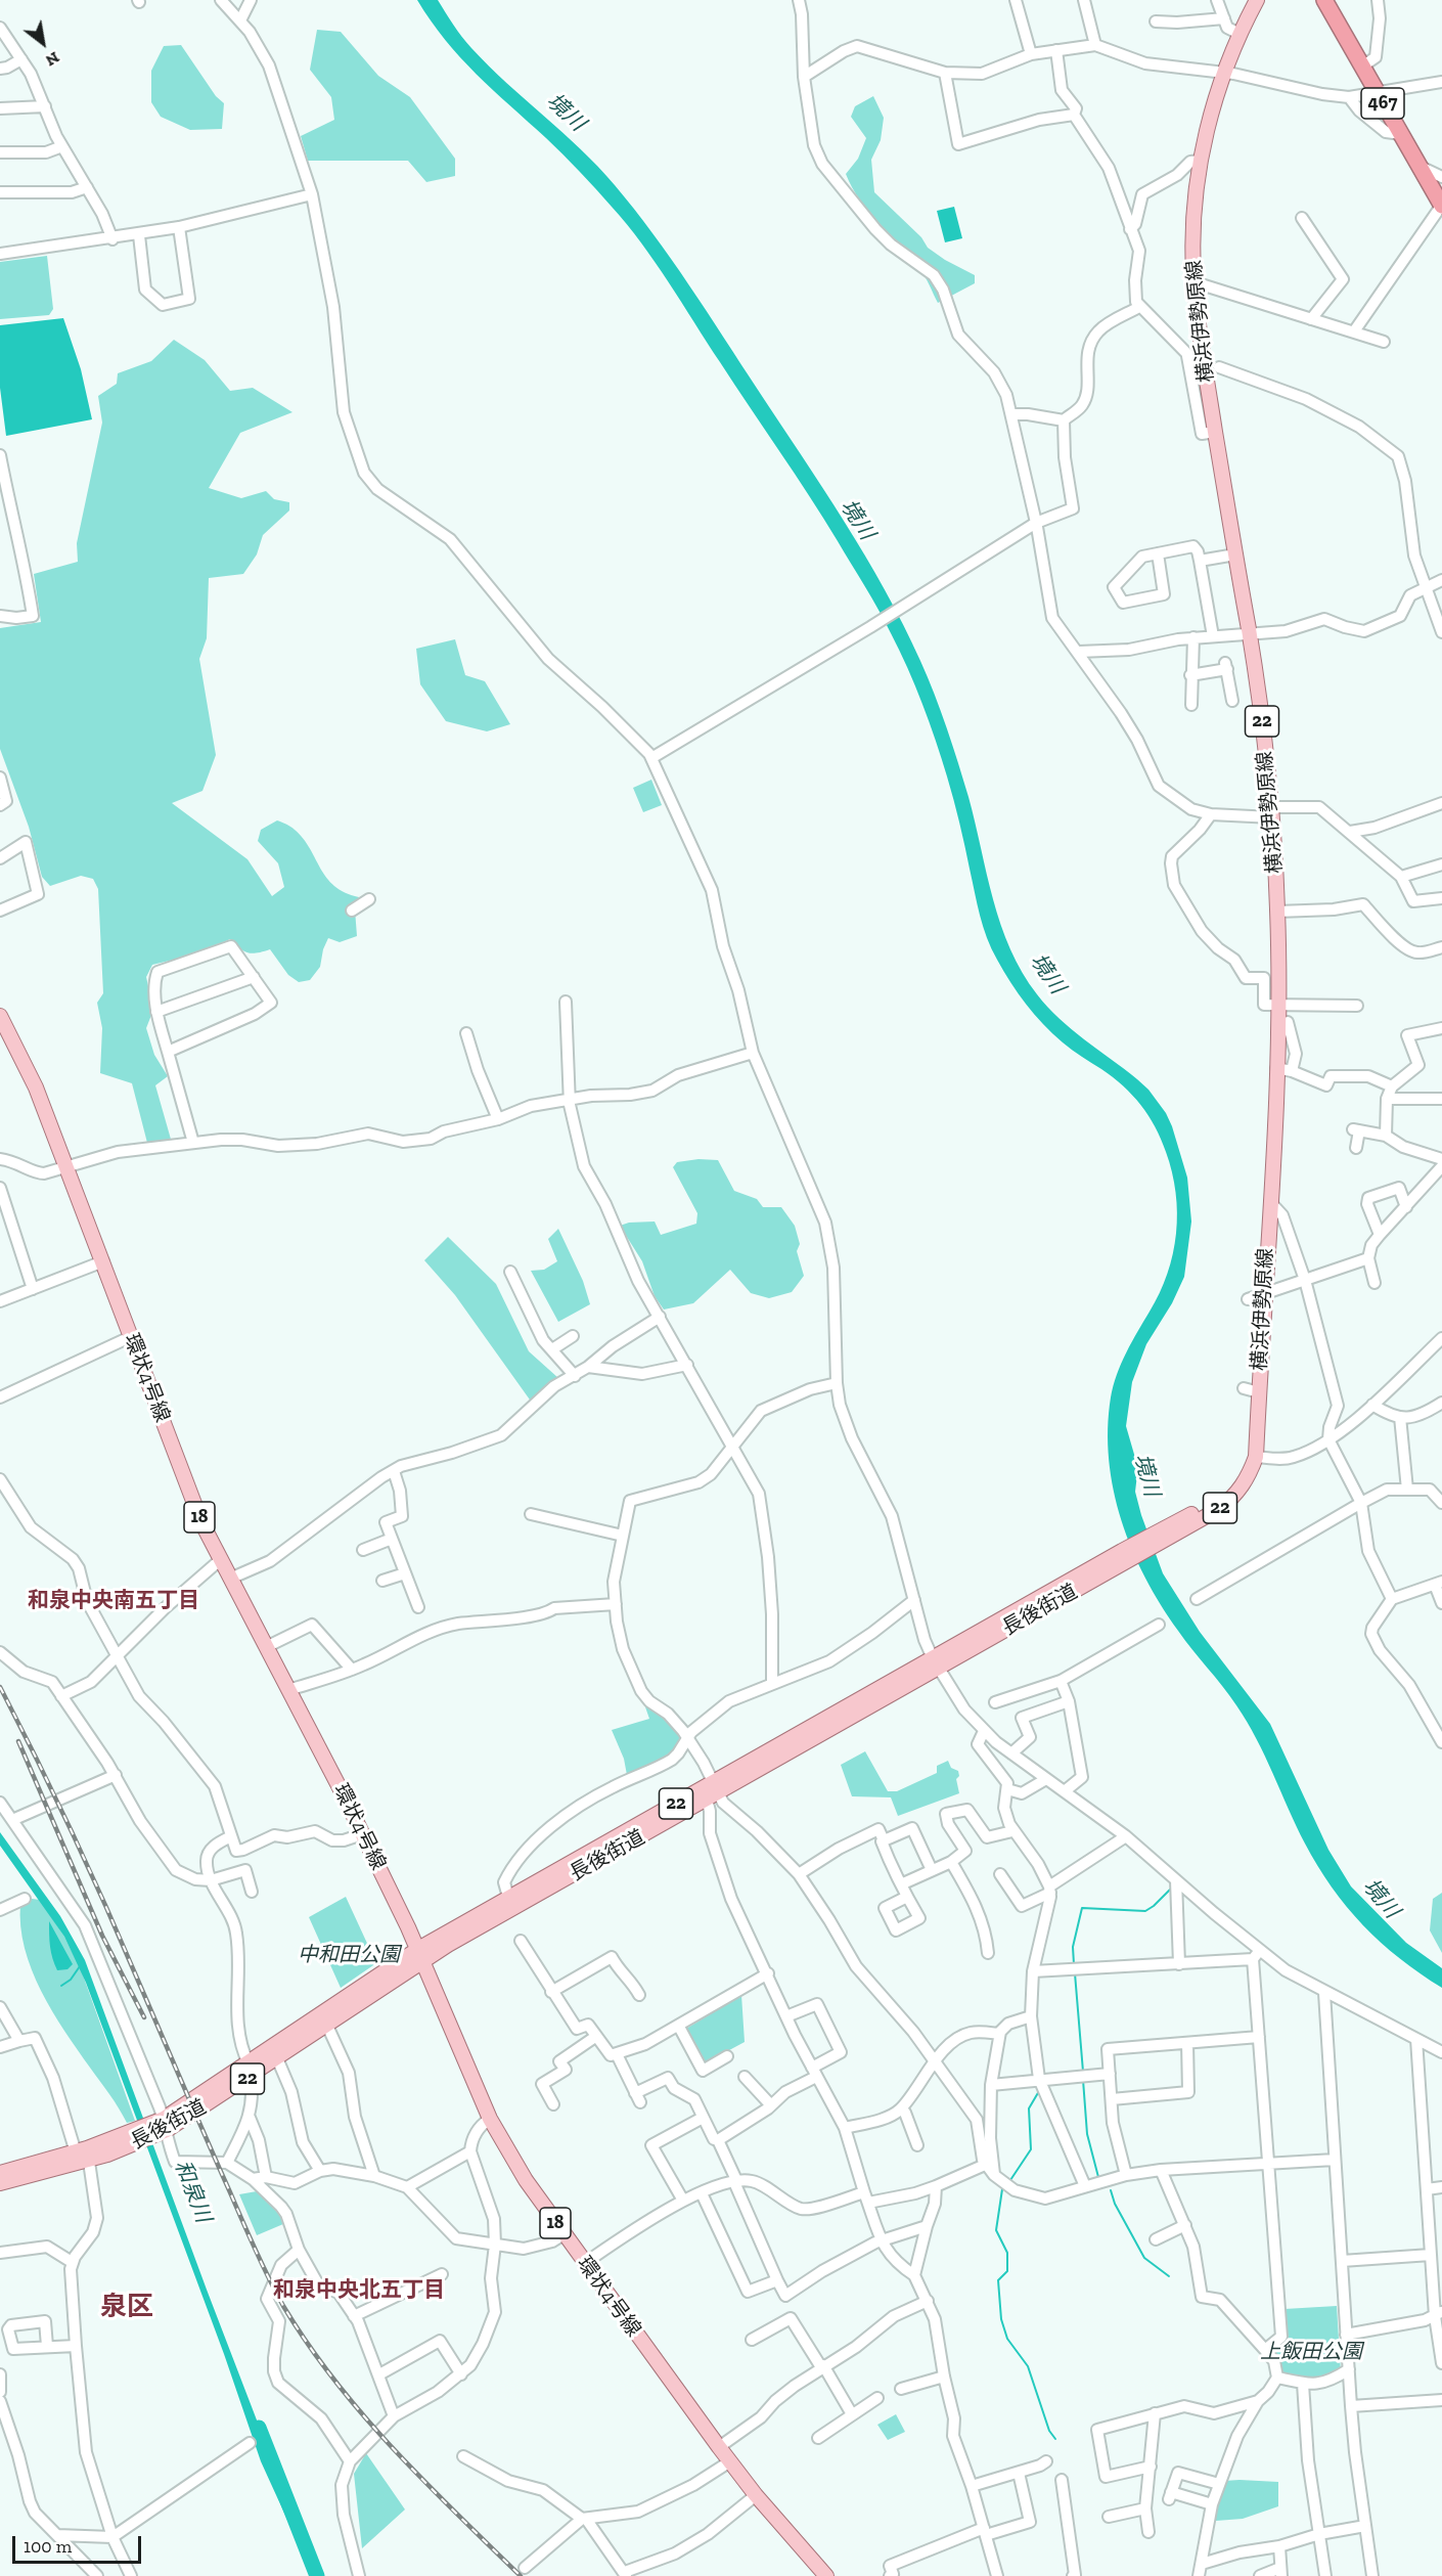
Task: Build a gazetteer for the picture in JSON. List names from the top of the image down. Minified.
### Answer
{"streets":{"highway":["467"],"main road":["横浜伊勢原線","22","環状4号線","18","長後街道"]},"crossings":[["横浜伊勢原線","長後街道"],["環状4号線","長後街道"]],"districts":["和泉中央南五丁目","和泉中央北五丁目","泉区"],"water":["境川","和泉川"],"parks":["中和田公園","上飯田公園"],"scale_bar":"100 m","north":"bottom right"}
